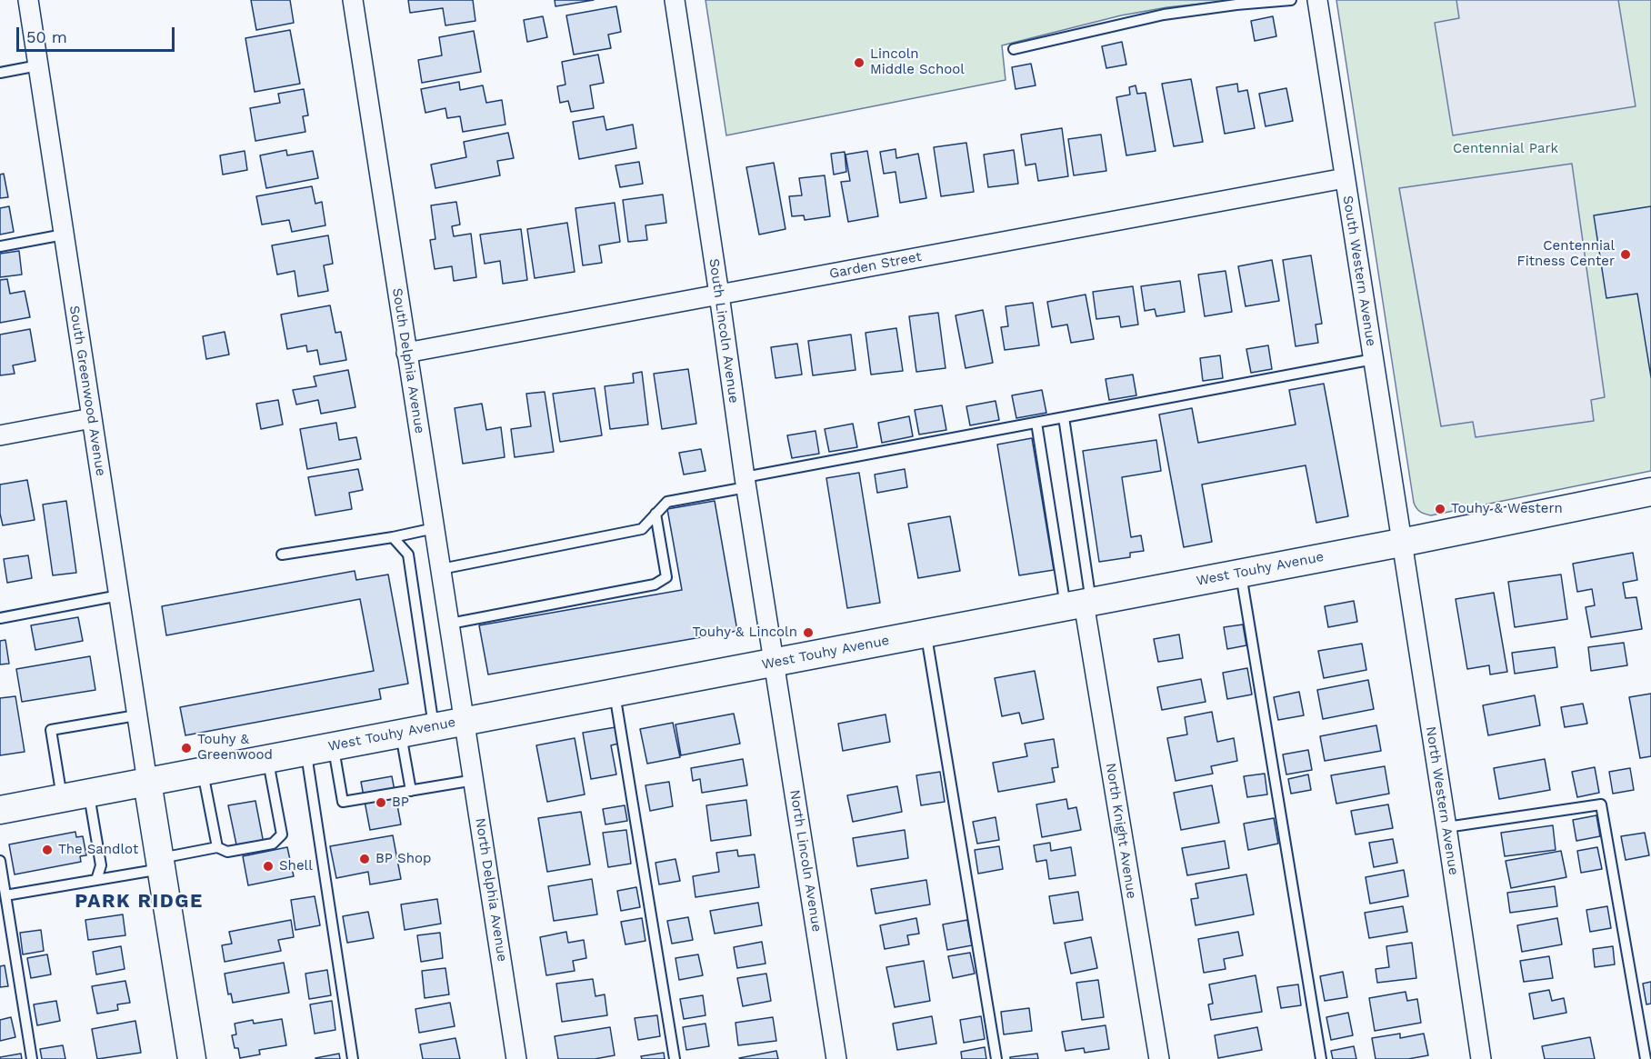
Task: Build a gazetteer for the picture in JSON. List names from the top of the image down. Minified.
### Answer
{"streets":{"main road":["West Touhy Avenue"],"street":["Garden Street","South Western Avenue","South Lincoln Avenue","South Delphia Avenue","South Greenwood Avenue","North Western Avenue","North Knight Avenue","North Lincoln Avenue","North Delphia Avenue"]},"crossings":[["Garden Street","South Western Avenue"],["Garden Street","South Lincoln Avenue"],["Garden Street","South Delphia Avenue"],["South Western Avenue","West Touhy Avenue"],["South Western Avenue","North Western Avenue"],["South Lincoln Avenue","West Touhy Avenue"],["South Lincoln Avenue","North Lincoln Avenue"],["South Delphia Avenue","West Touhy Avenue"],["South Delphia Avenue","North Delphia Avenue"],["South Greenwood Avenue","West Touhy Avenue"],["West Touhy Avenue","North Western Avenue"],["West Touhy Avenue","North Knight Avenue"],["West Touhy Avenue","North Lincoln Avenue"],["West Touhy Avenue","North Delphia Avenue"]],"districts":["PARK RIDGE"],"parks":["Centennial Park"],"places":["Lincoln Middle School","Centennial Fitness Center","Touhy & Western","Touhy & Lincoln","Touhy & Greenwood","BP","The Sandlot","BP Shop","Shell"],"scale_bar":"50 m"}
